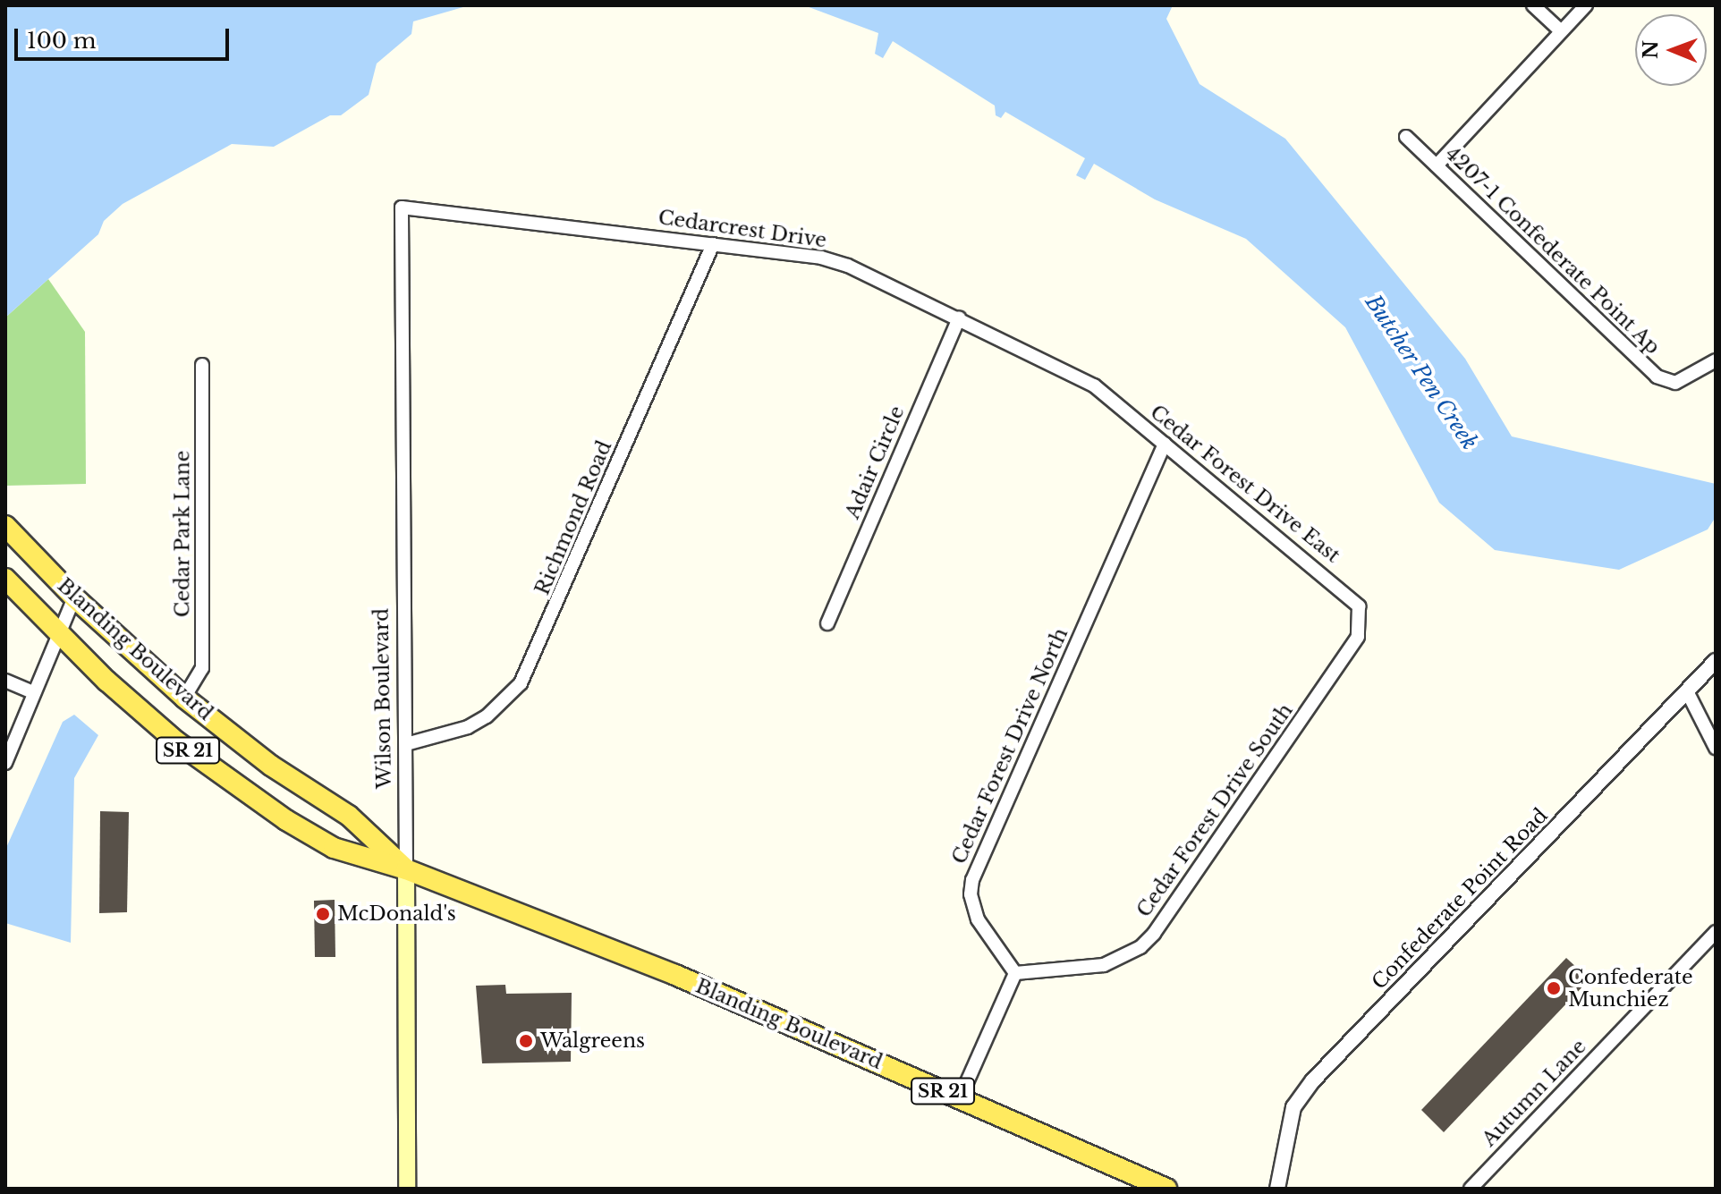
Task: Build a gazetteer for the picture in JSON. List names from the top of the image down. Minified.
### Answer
{"streets":{"main road":["Blanding Boulevard","Wilson Boulevard","SR 21"],"street":["Cedarcrest Drive","4207-1 Confederate Point Ap","Adair Circle","Cedar Forest Drive East","Richmond Road","Cedar Park Lane","Cedar Forest Drive North","Cedar Forest Drive South","Confederate Point Road","Autumn Lane"]},"crossings":[["Cedarcrest Drive","Adair Circle"],["Cedarcrest Drive","Cedar Forest Drive East"],["Cedarcrest Drive","Richmond Road"],["Cedarcrest Drive","Wilson Boulevard"],["Cedar Forest Drive East","Cedar Forest Drive North"],["Cedar Forest Drive East","Cedar Forest Drive South"],["Richmond Road","Wilson Boulevard"],["Cedar Park Lane","Blanding Boulevard"],["Blanding Boulevard","Wilson Boulevard"],["Cedar Forest Drive North","Cedar Forest Drive South"]],"water":["Butcher Pen Creek"],"places":["McDonald's","Confederate Munchiez","Walgreens"],"scale_bar":"100 m","north":"left"}
